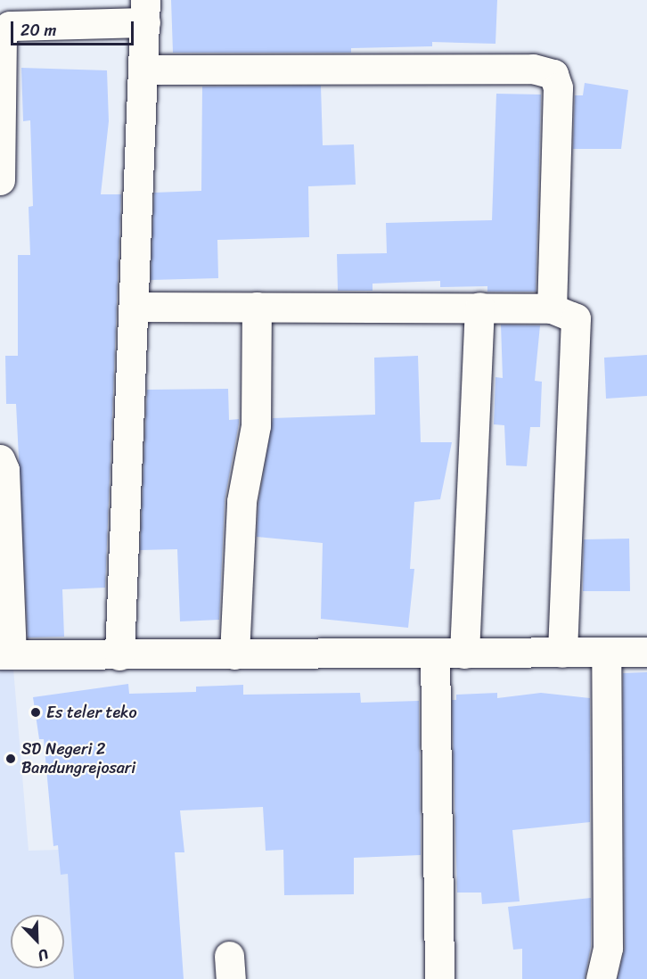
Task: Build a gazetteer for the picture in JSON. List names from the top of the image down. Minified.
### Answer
{"places":["Es teler teko","SD Negeri 2 Bandungrejosari"],"scale_bar":"20 m","north":"bottom right"}
